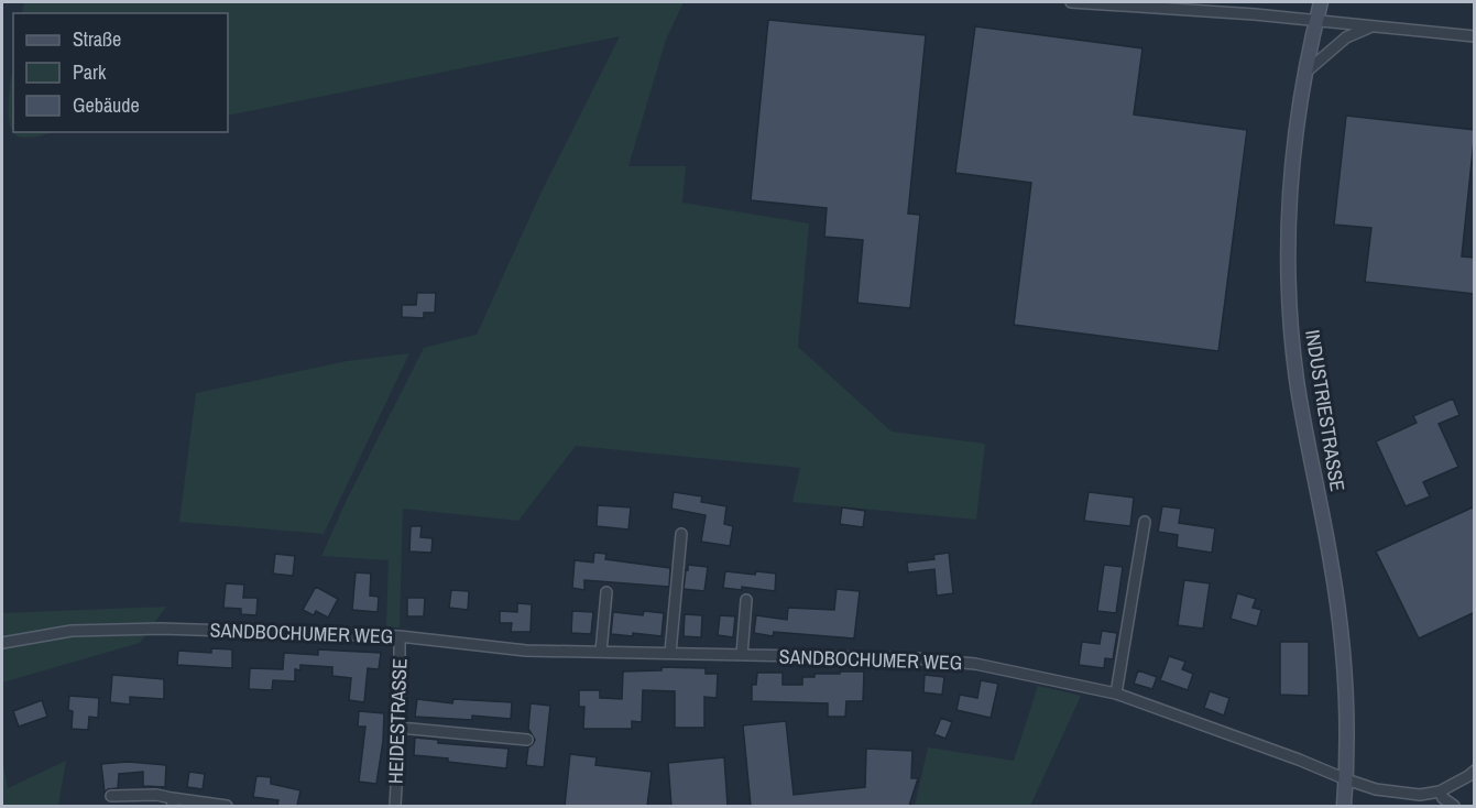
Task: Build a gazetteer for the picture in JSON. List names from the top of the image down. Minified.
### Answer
{"streets":{"street":["INDUSTRIESTRASSE","SANDBOCHUMER WEG","HEIDESTRASSE"]},"crossings":[["INDUSTRIESTRASSE","SANDBOCHUMER WEG"],["SANDBOCHUMER WEG","HEIDESTRASSE"]],"legend":["Straße","Park","Gebäude"]}
